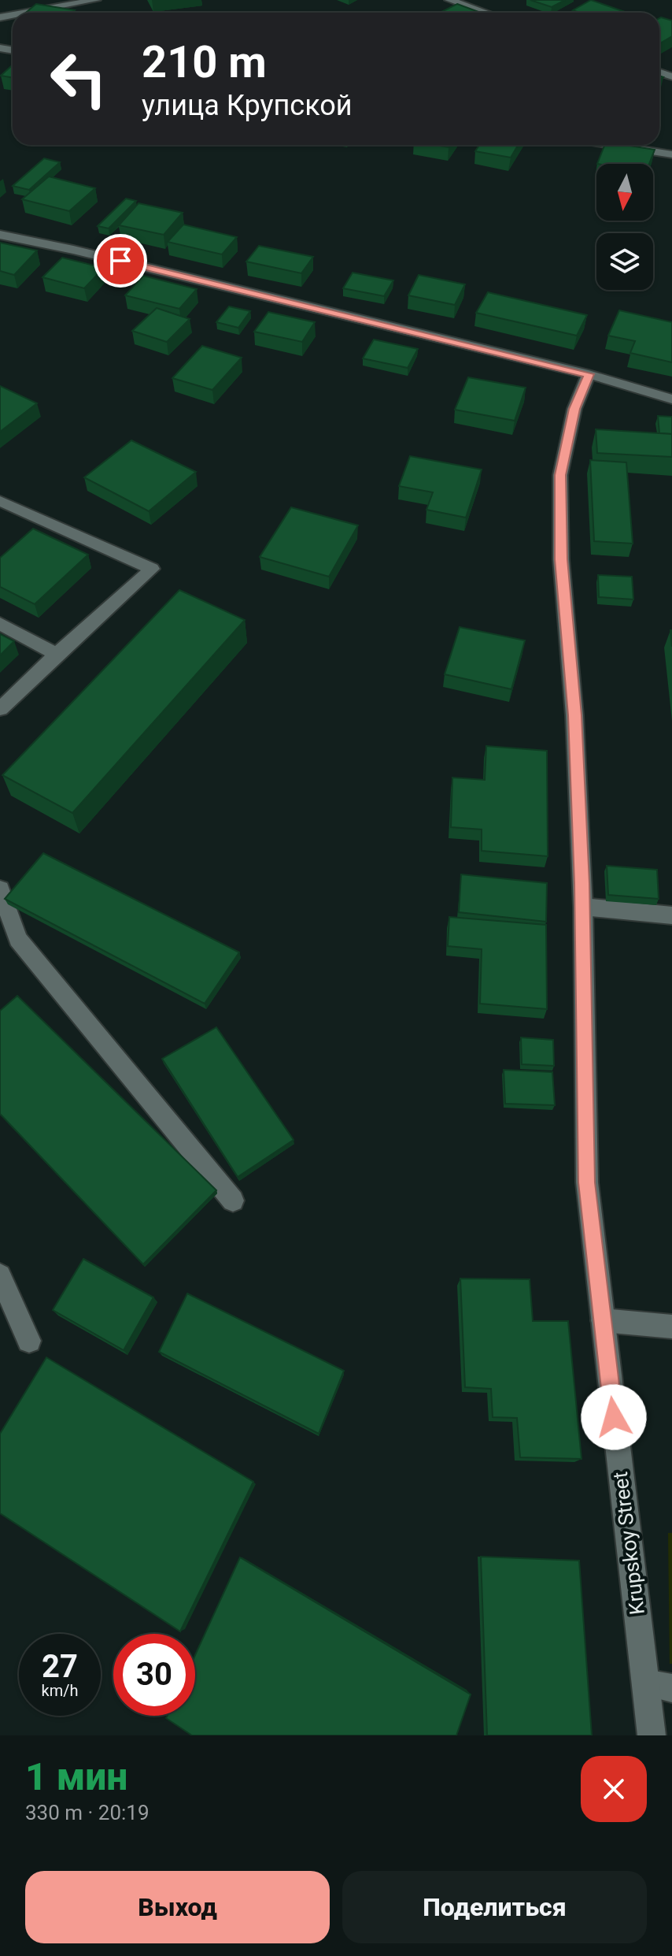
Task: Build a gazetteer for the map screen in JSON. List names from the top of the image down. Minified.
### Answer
{"streets":{"street":["Krupskoy Street"]},"north":"bottom","page":{"turn":["210 m","улица Крупской"],"speed":"27 km/h","limit":"30","heading":["1 мин","330 m · 20:19"],"buttons":["Выход","Поделиться"]}}
